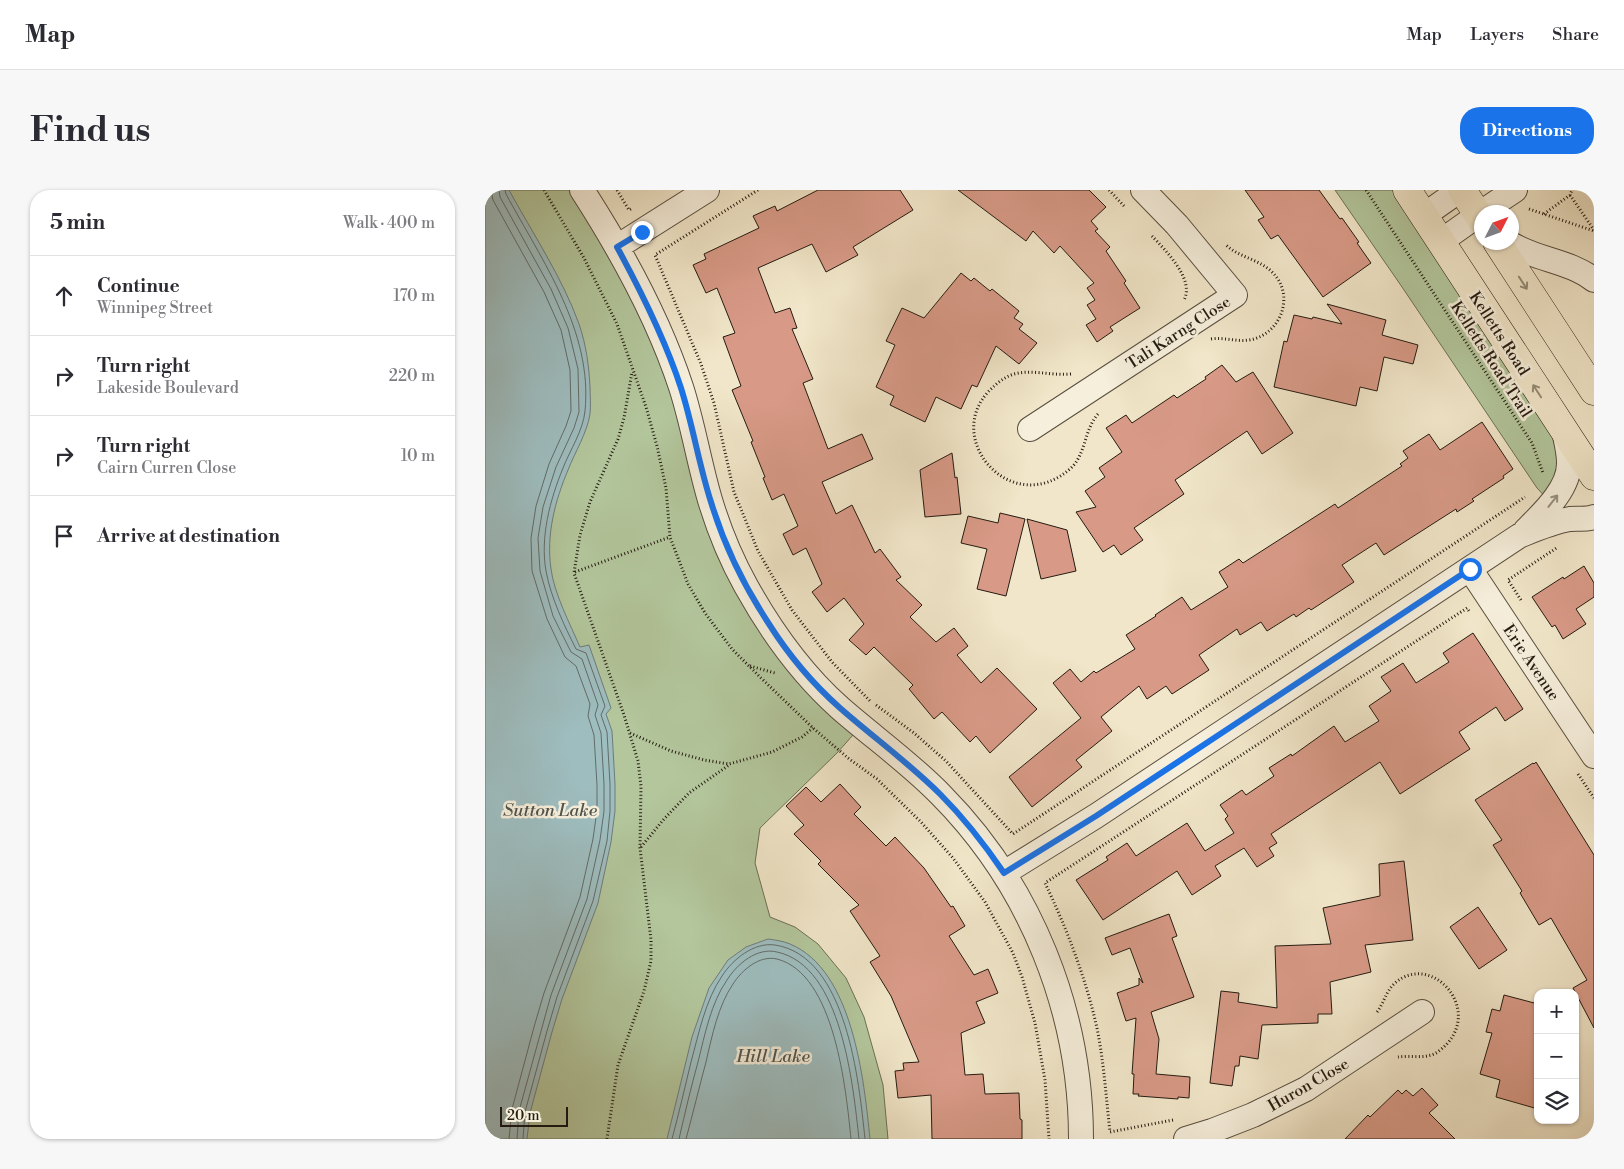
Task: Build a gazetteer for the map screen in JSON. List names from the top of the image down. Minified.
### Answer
{"streets":{"main road":["Kelletts Road"],"street":["Tali Karng Close","Erie Avenue","Huron Close"],"path":["Kelletts Road Trail"]},"water":["Sutton Lake","Hill Lake"],"scale_bar":"20 m","north":"top right","page":{"header":"Map","nav":["Map","Layers","Share"],"buttons":"Directions","title":"Find us","heading":["5 min","Walk · 400 m"],"list":[["Continue","Winnipeg Street","170 m"],["Turn right","Lakeside Boulevard","220 m"],["Turn right","Cairn Curren Close","10 m"],"Arrive at destination"],"map_buttons":["+","−"],"scale":"20 m"}}
